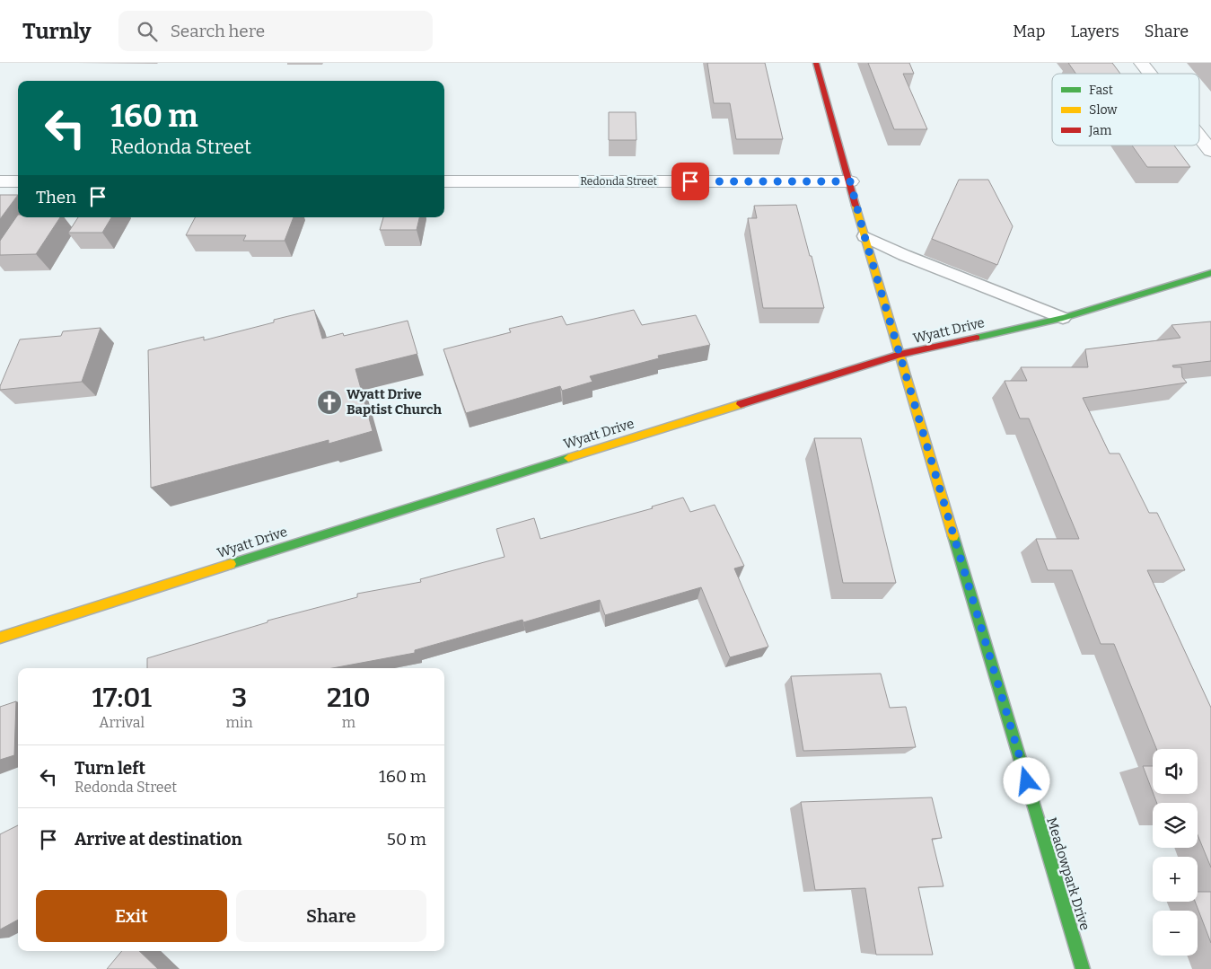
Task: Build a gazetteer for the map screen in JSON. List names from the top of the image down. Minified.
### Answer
{"streets":{"street":["Redonda Street","Wyatt Drive","Meadowpark Drive"]},"crossings":[["Redonda Street","Meadowpark Drive"],["Wyatt Drive","Meadowpark Drive"]],"places":{"church":["Wyatt Drive Baptist Church"]},"legend":["Fast","Slow","Jam"],"page":{"header":"Turnly","search":"Search here","nav":["Map","Layers","Share"],"turn":["160 m","Redonda Street"],"then":"Then","eta":["17:01","Arrival","3","min","210","m"],"list":[{"name":"Turn left","note":"Redonda Street","value":"160 m"},{"name":"Arrive at destination","value":"50 m"}],"map_buttons":["+","−"],"buttons":["Exit","Share"]}}
